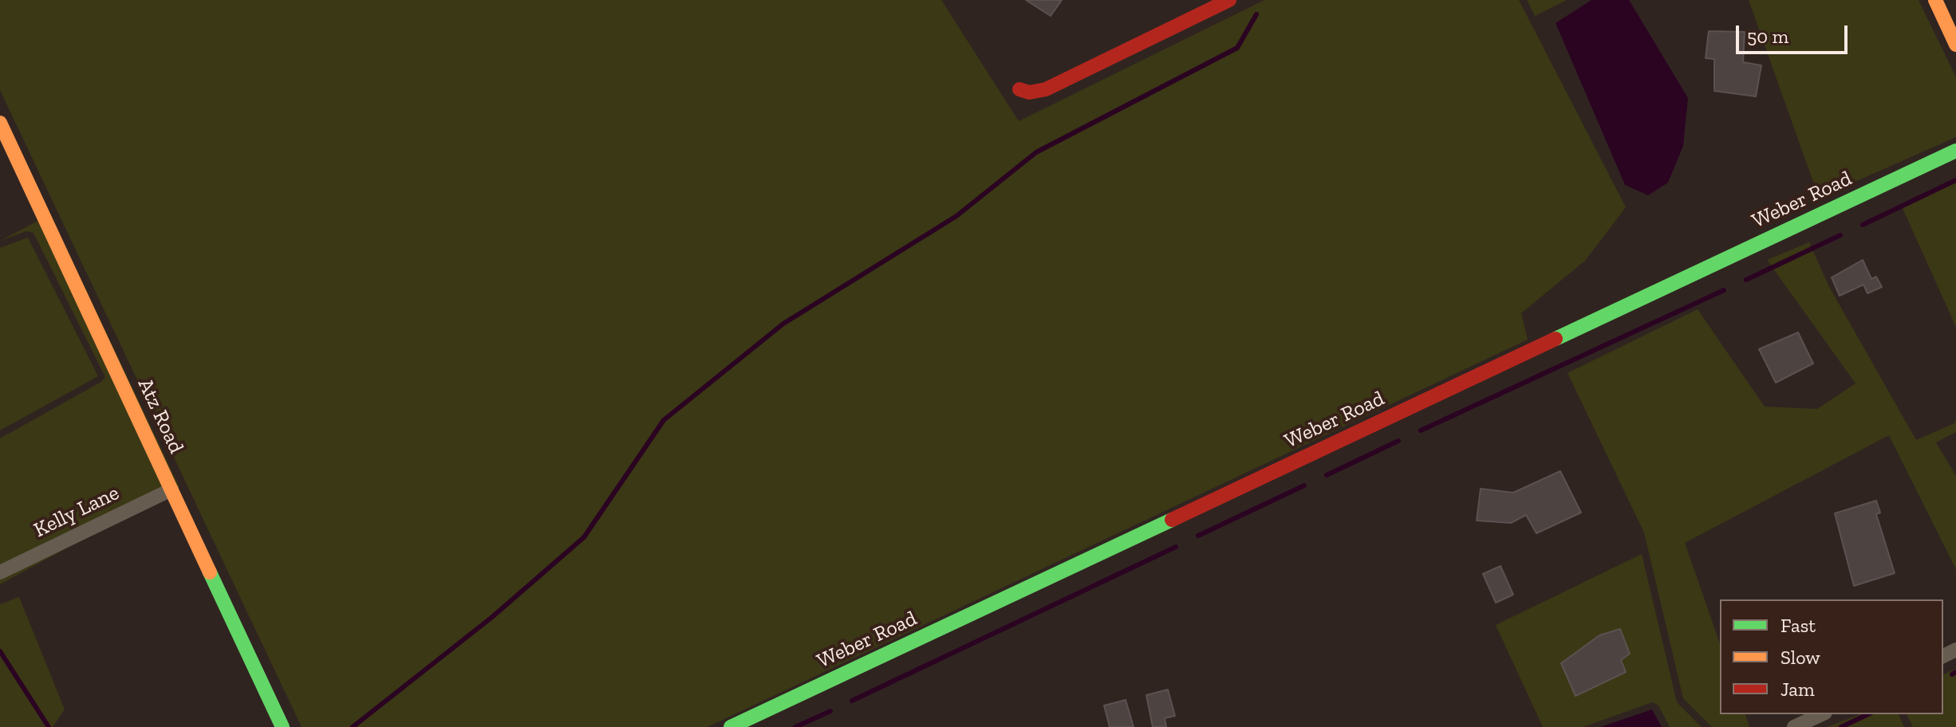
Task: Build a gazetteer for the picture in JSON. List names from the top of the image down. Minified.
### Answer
{"streets":{"street":["Weber Road","Atz Road","Kelly Lane"]},"crossings":[["Atz Road","Kelly Lane"]],"legend":["Fast","Slow","Jam"],"scale_bar":"50 m"}
